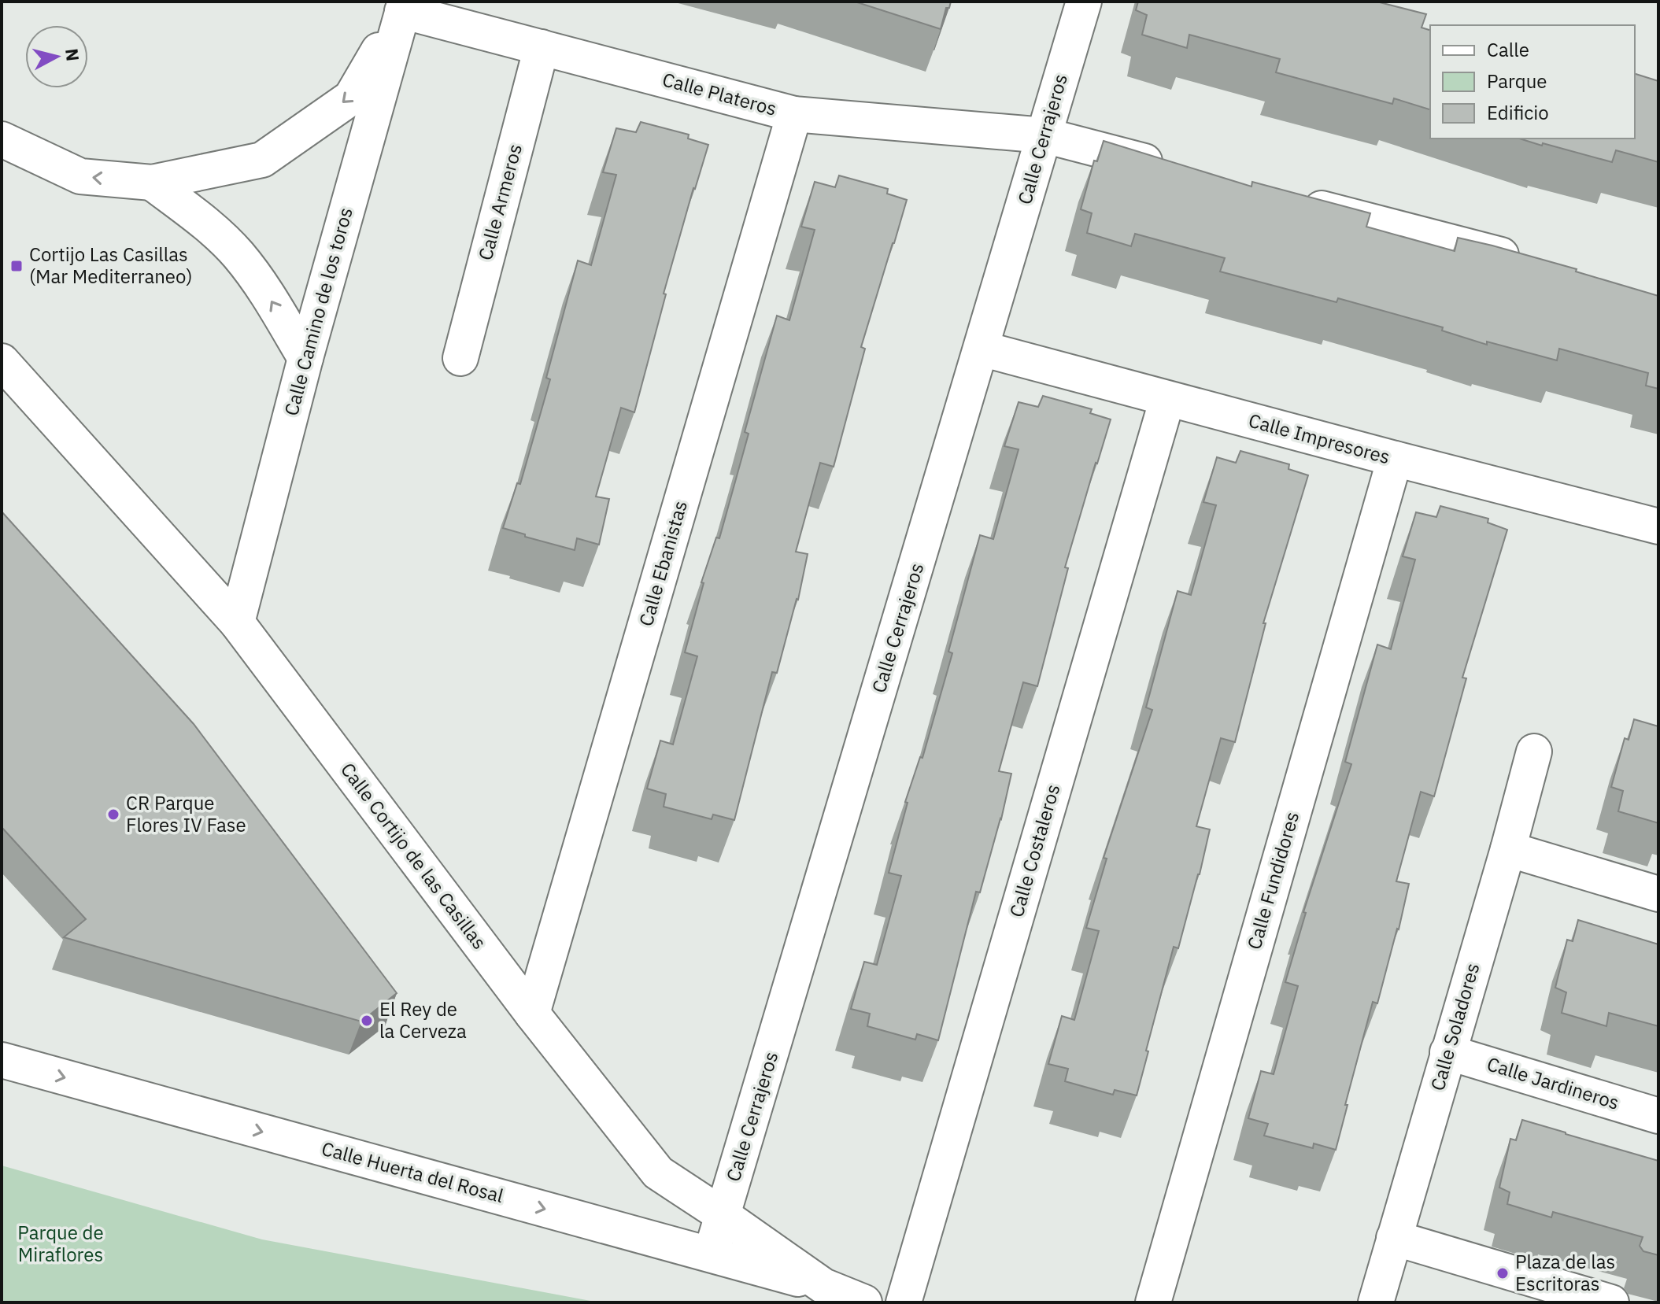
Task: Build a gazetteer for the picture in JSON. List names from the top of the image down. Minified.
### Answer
{"streets":{"street":["Calle Plateros","Calle Cerrajeros","Calle Armeros","Calle Camino de los toros","Calle Impresores","Calle Ebanistas","Calle Costaleros","Calle Cortijo de las Casillas","Calle Fundidores","Calle Soladores","Calle Jardineros","Calle Huerta del Rosal"]},"crossings":[["Calle Plateros","Calle Cerrajeros"],["Calle Plateros","Calle Armeros"],["Calle Plateros","Calle Camino de los toros"],["Calle Plateros","Calle Ebanistas"],["Calle Cerrajeros","Calle Impresores"],["Calle Cerrajeros","Calle Cortijo de las Casillas"],["Calle Cerrajeros","Calle Huerta del Rosal"],["Calle Camino de los toros","Calle Cortijo de las Casillas"],["Calle Impresores","Calle Costaleros"],["Calle Impresores","Calle Fundidores"],["Calle Ebanistas","Calle Cortijo de las Casillas"],["Calle Cortijo de las Casillas","Calle Huerta del Rosal"],["Calle Soladores","Calle Jardineros"]],"one_way":["Calle Huerta del Rosal"],"parks":["Parque de Miraflores"],"places":{"transit":["Cortijo Las Casillas (Mar Mediterraneo)"],"other":["CR Parque Flores IV Fase","El Rey de la Cerveza","Plaza de las Escritoras"]},"legend":["Calle","Parque","Edificio"],"north":"right"}
